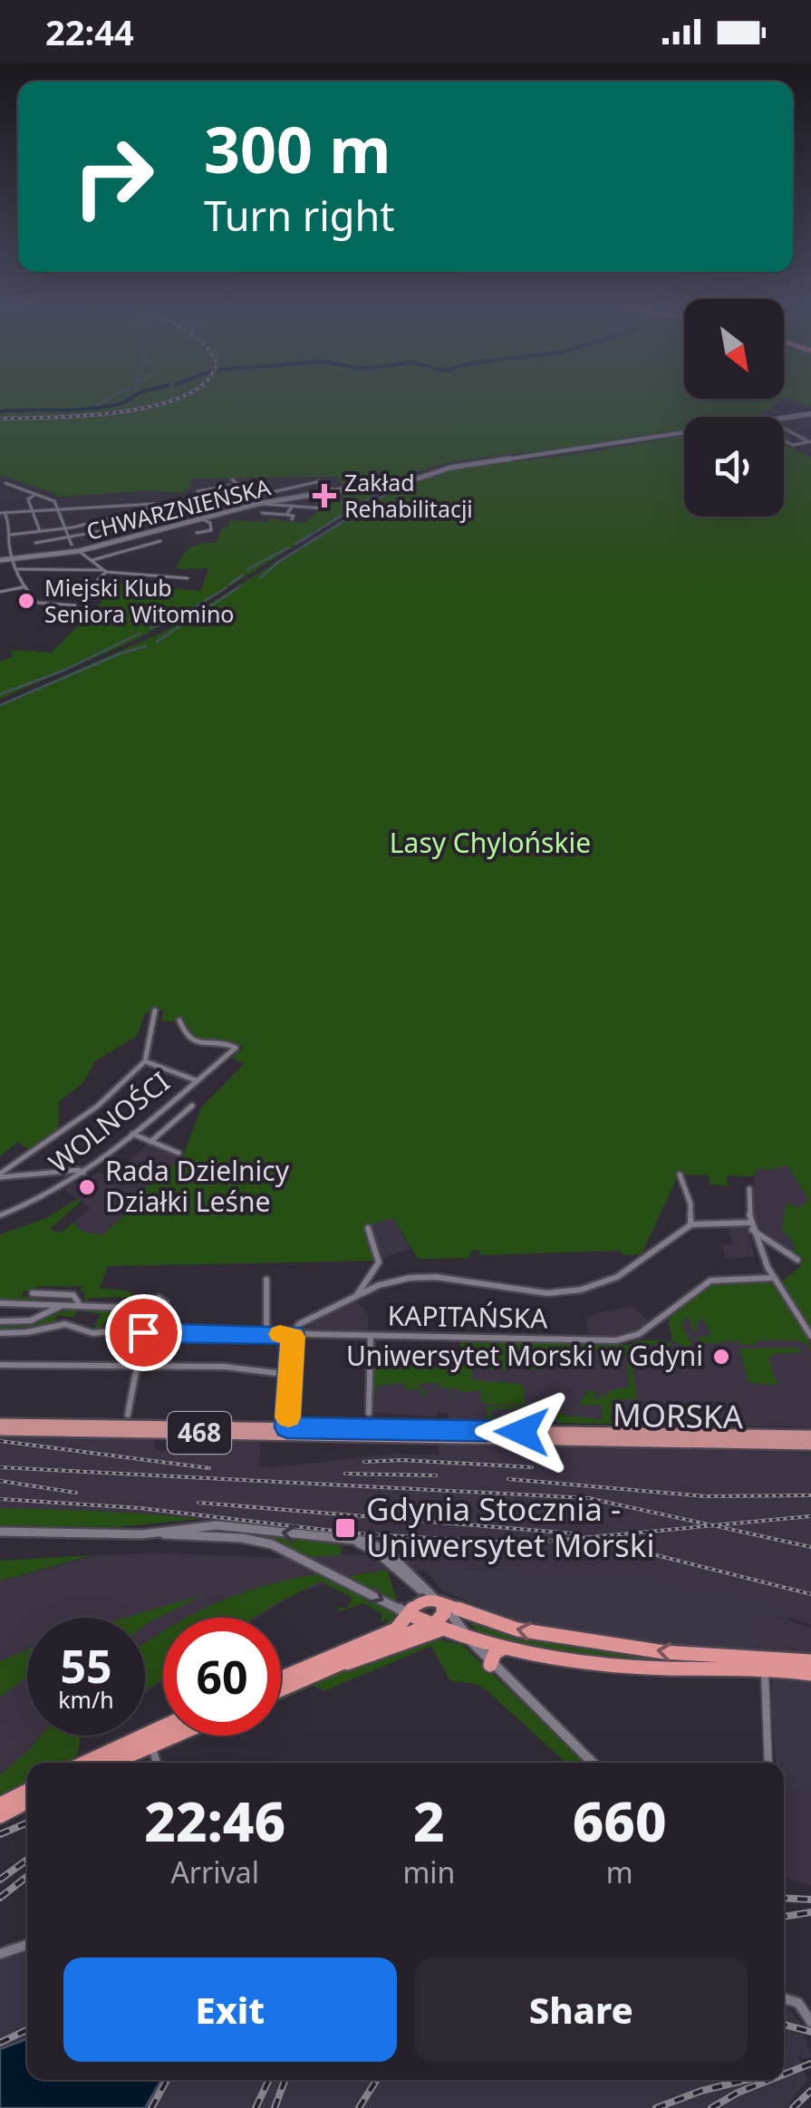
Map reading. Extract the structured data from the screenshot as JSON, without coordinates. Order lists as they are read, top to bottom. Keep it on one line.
{"streets":{"main road":["CHWARZNIEŃSKA","MORSKA","468"],"street":["WOLNOŚCI","KAPITAŃSKA"]},"parks":["Lasy Chylońskie"],"places":{"health":["Zakład Rehabilitacji"],"other":["Miejski Klub Seniora Witomino","Rada Dzielnicy Działki Leśne","Uniwersytet Morski w Gdyni"],"transit":["Gdynia Stocznia - Uniwersytet Morski"]},"north":"bottom right","page":{"status":"22:44","turn":["300 m","Turn right"],"speed":"55 km/h","limit":"60","eta":["22:46","Arrival","2","min","660","m"],"buttons":["Exit","Share"]}}
